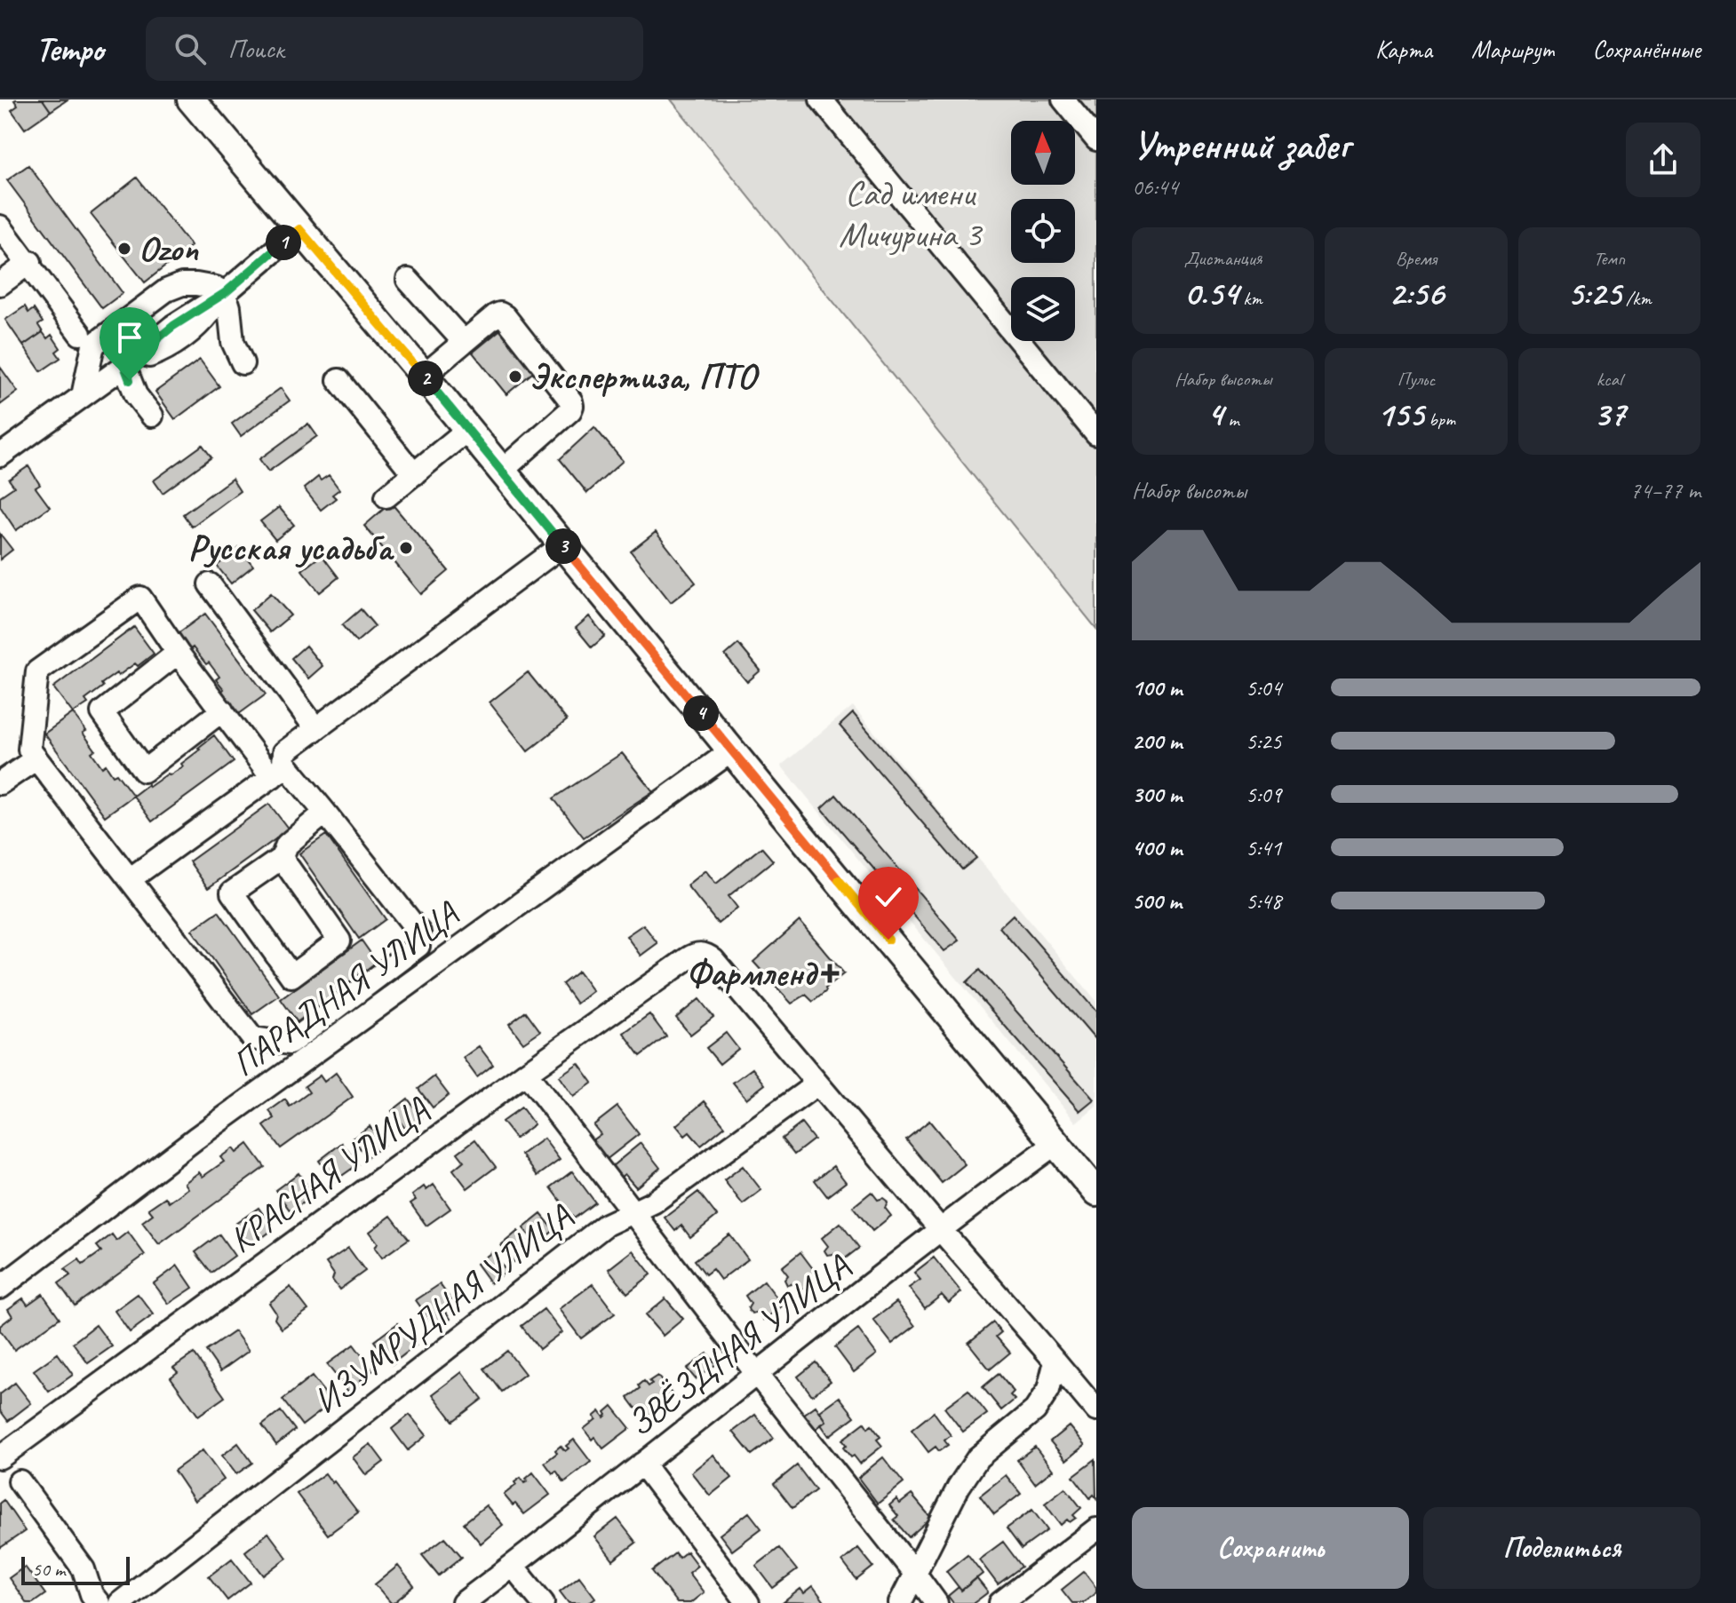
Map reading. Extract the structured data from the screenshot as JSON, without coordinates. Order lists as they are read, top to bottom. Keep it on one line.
{"streets":{"street":["ПАРАДНАЯ УЛИЦА","КРАСНАЯ УЛИЦА","ИЗУМРУДНАЯ УЛИЦА","ЗВЁЗДНАЯ УЛИЦА"]},"crossings":[["КРАСНАЯ УЛИЦА","ИЗУМРУДНАЯ УЛИЦА"]],"parks":["Сад имени Мичурина 3"],"places":{"other":["Ozon","Экспертиза, ПТО","Русская усадьба"],"health":["Фармленд"]},"scale_bar":"50 m","north":"top","page":{"header":"Tempo","search":"Поиск","nav":["Карта","Маршрут","Сохранённые"],"heading":["Утренний забег","06:44"],"stats":[["Дистанция","0.54 km"],["Время","2:56"],["Темп","5:25 /km"],["Набор высоты","4 m"],["Пульс","155 bpm"],["kcal","37"]],"pins":["1","2","3","4"],"chart":["Набор высоты","74–77 m"],"list":[{"name":"100 m","note":"5:04"},{"name":"200 m","note":"5:25"},{"name":"300 m","note":"5:09"},{"name":"400 m","note":"5:41"},{"name":"500 m","note":"5:48"}],"buttons":["Сохранить","Поделиться"],"scale":"50 m"}}
